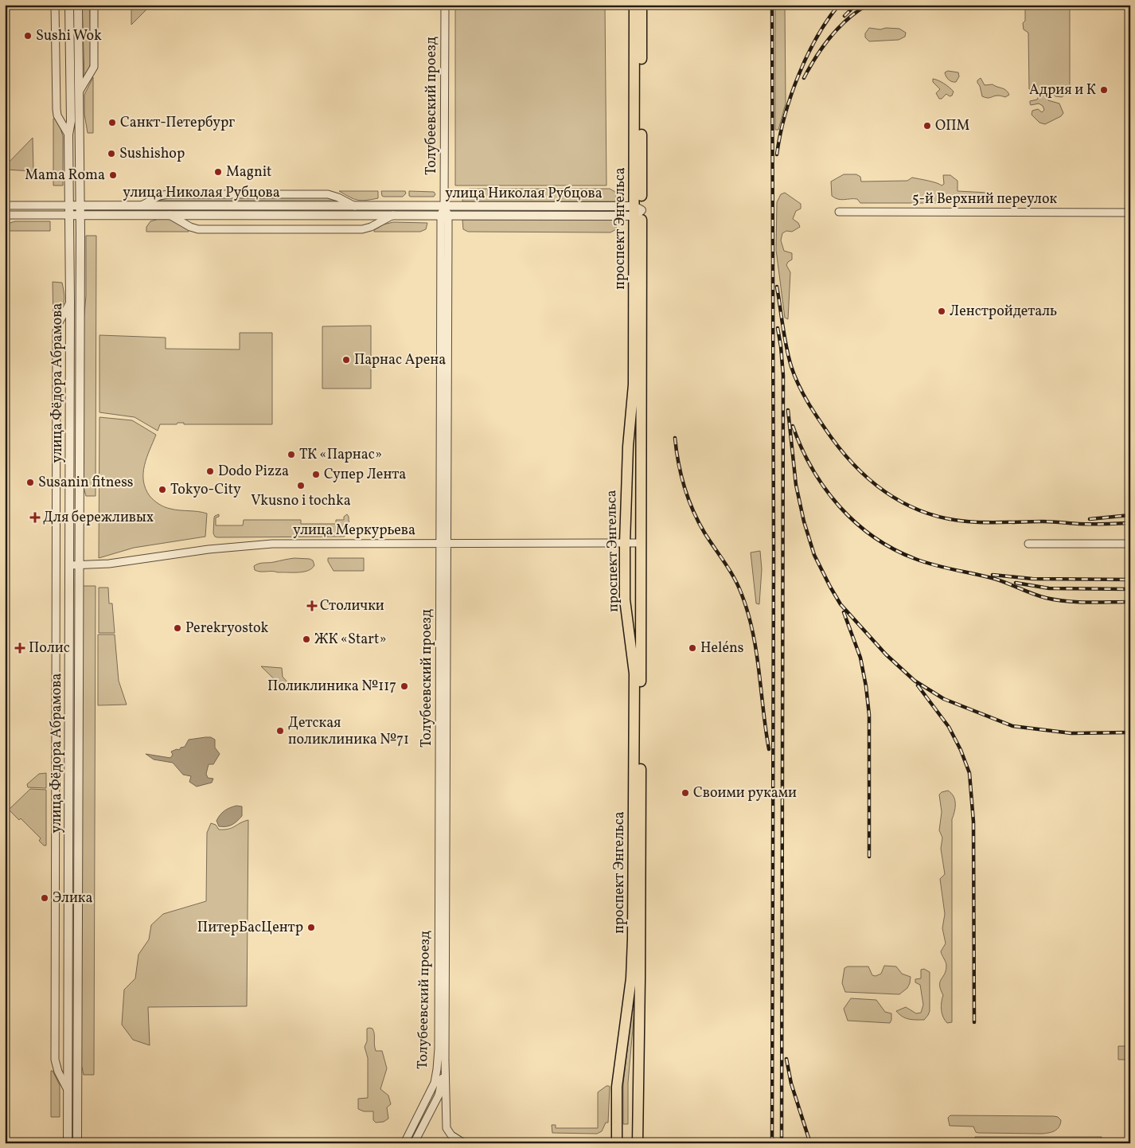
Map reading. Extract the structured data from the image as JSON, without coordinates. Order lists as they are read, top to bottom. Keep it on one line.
{"streets":{"main road":["проспект Энгельса"],"street":["Толубеевский проезд","улица Николая Рубцова","5-й Верхний переулок","улица Фёдора Абрамова","улица Меркурьева"]},"crossings":[["Толубеевский проезд","улица Николая Рубцова"],["Толубеевский проезд","улица Меркурьева"],["улица Николая Рубцова","проспект Энгельса"],["улица Николая Рубцова","улица Фёдора Абрамова"],["проспект Энгельса","улица Меркурьева"],["улица Фёдора Абрамова","улица Меркурьева"]],"places":{"other":["Sushi Wok","Адрия и К","Санкт-Петербург","ОПМ","Sushishop","Magnit","Mama Roma","Ленстройдеталь","Парнас Арена","ТК «Парнас»","Dodo Pizza","Супер Лента","Susanin fitness","Vkusno i tochka","Tokyo-City","Perekryostok","ЖК «Start»","Heléns","Поликлиника №117","Детская поликлиника №71","Своими руками","Элика","ПитерБасЦентр"],"health":["Для бережливых","Столички","Полис"]}}
